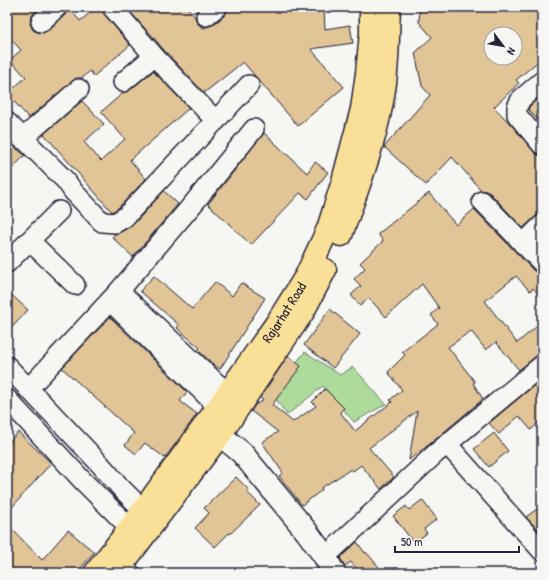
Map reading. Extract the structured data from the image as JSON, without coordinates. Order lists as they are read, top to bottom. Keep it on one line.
{"streets":{"main road":["Rajarhat Road"]},"scale_bar":"50 m","north":"bottom right"}
